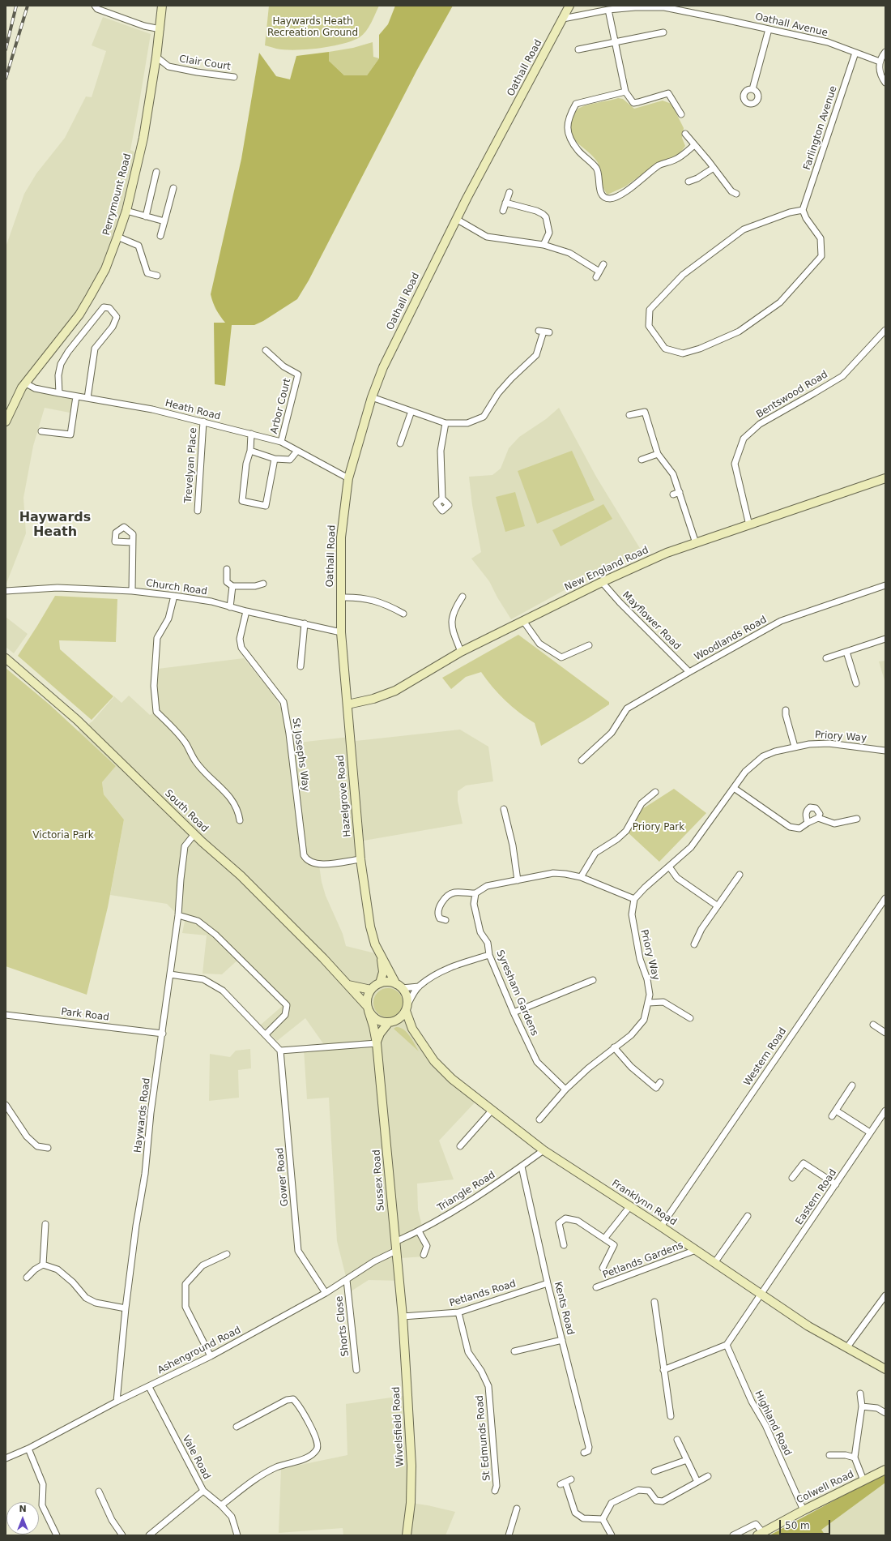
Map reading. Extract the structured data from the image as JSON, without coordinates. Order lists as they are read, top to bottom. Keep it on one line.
{"streets":{"main road":["Oathall Road","Perrymount Road","New England Road","Hazelgrove Road","South Road","Sussex Road","Franklynn Road","Wivelsfield Road","Colwell Road"],"street":["Oathall Avenue","Clair Court","Farlington Avenue","Bentswood Road","Arbor Court","Heath Road","Trevelyan Place","Church Road","Mayflower Road","Woodlands Road","Priory Way","St Josephs Way","Syresham Gardens","Park Road","Western Road","Haywards Road","Gower Road","Triangle Road","Eastern Road","Petlands Gardens","Petlands Road","Kents Road","Shorts Close","Ashenground Road","Highland Road","St Edmunds Road","Vale Road"]},"crossings":[["Oathall Avenue","Oathall Road"],["Oathall Avenue","Farlington Avenue"],["Clair Court","Perrymount Road"],["Oathall Road","Heath Road"],["Oathall Road","Church Road"],["Oathall Road","Hazelgrove Road"],["Perrymount Road","Heath Road"],["Bentswood Road","New England Road"],["Arbor Court","Heath Road"],["Heath Road","Trevelyan Place"],["New England Road","Mayflower Road"],["New England Road","Hazelgrove Road"],["Church Road","St Josephs Way"],["Church Road","Hazelgrove Road"],["Mayflower Road","Woodlands Road"],["Priory Way","Syresham Gardens"],["St Josephs Way","Hazelgrove Road"],["Hazelgrove Road","South Road"],["Hazelgrove Road","Sussex Road"],["Hazelgrove Road","Franklynn Road"],["South Road","Haywards Road"],["South Road","Sussex Road"],["South Road","Franklynn Road"],["Park Road","Haywards Road"],["Western Road","Franklynn Road"],["Haywards Road","Ashenground Road"],["Gower Road","Ashenground Road"],["Sussex Road","Triangle Road"],["Sussex Road","Franklynn Road"],["Sussex Road","Petlands Road"],["Sussex Road","Ashenground Road"],["Sussex Road","Wivelsfield Road"],["Triangle Road","Franklynn Road"],["Triangle Road","Kents Road"],["Eastern Road","Franklynn Road"],["Eastern Road","Highland Road"],["Franklynn Road","Petlands Gardens"],["Petlands Road","Kents Road"],["Petlands Road","Wivelsfield Road"],["Petlands Road","St Edmunds Road"],["Shorts Close","Ashenground Road"],["Ashenground Road","Vale Road"],["Highland Road","Colwell Road"]],"districts":["Haywards Heath"],"parks":["Haywards Heath Recreation Ground","Priory Park","Victoria Park"],"scale_bar":"50 m","north":"top"}
